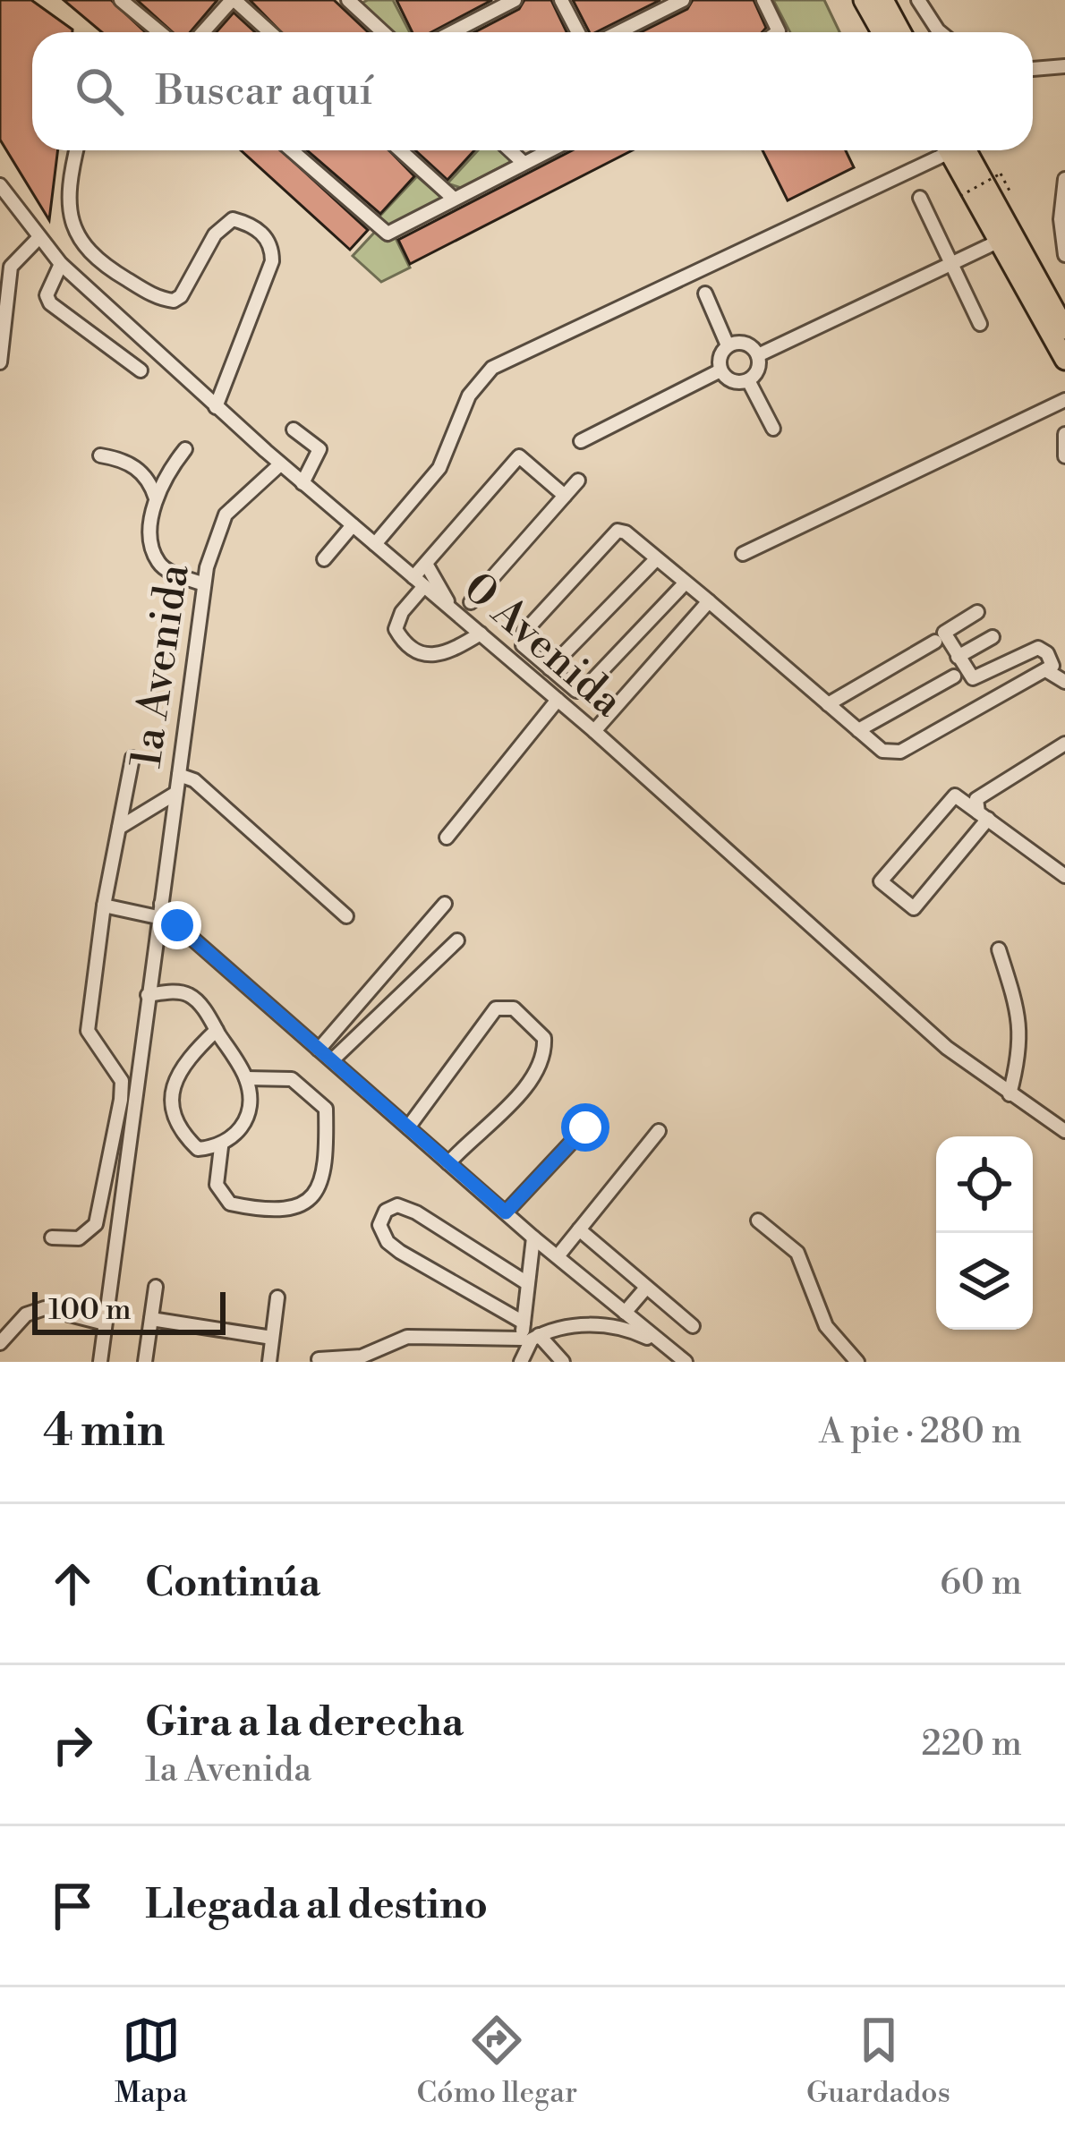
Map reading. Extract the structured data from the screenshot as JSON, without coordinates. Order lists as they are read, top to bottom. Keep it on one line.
{"streets":{"street":["0 Avenida","1a Avenida"]},"crossings":[["0 Avenida","1a Avenida"]],"scale_bar":"100 m","page":{"search":"Buscar aquí","scale":"100 m","heading":["4 min","A pie · 280 m"],"list":[["Continúa","60 m"],["Gira a la derecha","1a Avenida","220 m"],"Llegada al destino"],"nav":["Mapa","Cómo llegar","Guardados"]}}
